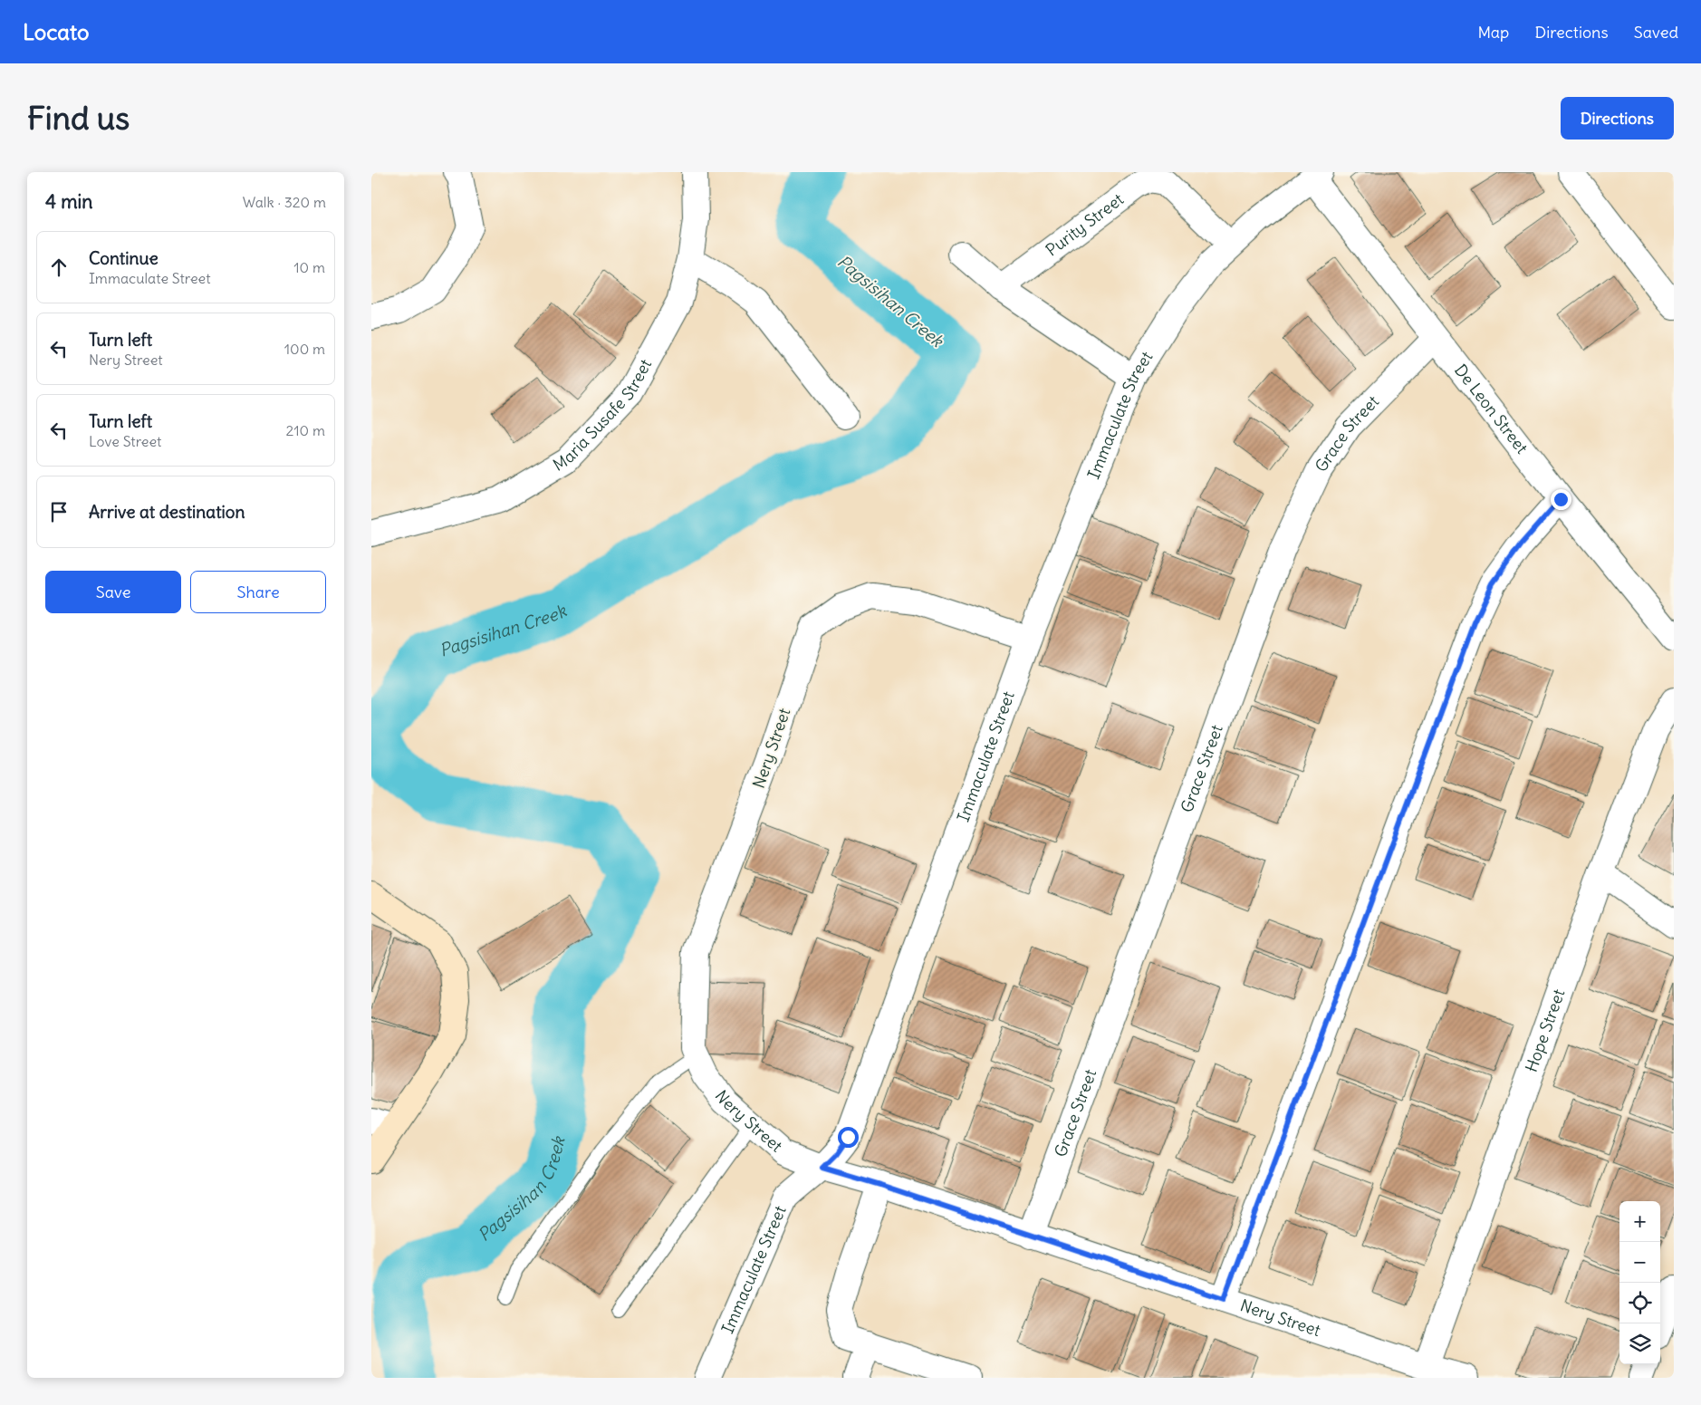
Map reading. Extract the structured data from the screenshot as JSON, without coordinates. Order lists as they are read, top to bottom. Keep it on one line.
{"streets":{"street":["Purity Street","De Leon Street","Maria Susafe Street","Immaculate Street","Grace Street","Nery Street","Hope Street"]},"crossings":[["Purity Street","Immaculate Street"],["De Leon Street","Immaculate Street"],["De Leon Street","Grace Street"],["Immaculate Street","Nery Street"],["Grace Street","Nery Street"],["Nery Street","Hope Street"]],"water":["Pagsisihan Creek"],"page":{"header":"Locato","nav":["Map","Directions","Saved"],"buttons":["Directions",["Save","Share"]],"title":"Find us","heading":["4 min","Walk · 320 m"],"list":[["Continue","Immaculate Street","10 m"],["Turn left","Nery Street","100 m"],["Turn left","Love Street","210 m"],"Arrive at destination"],"map_buttons":["+","−"]}}
